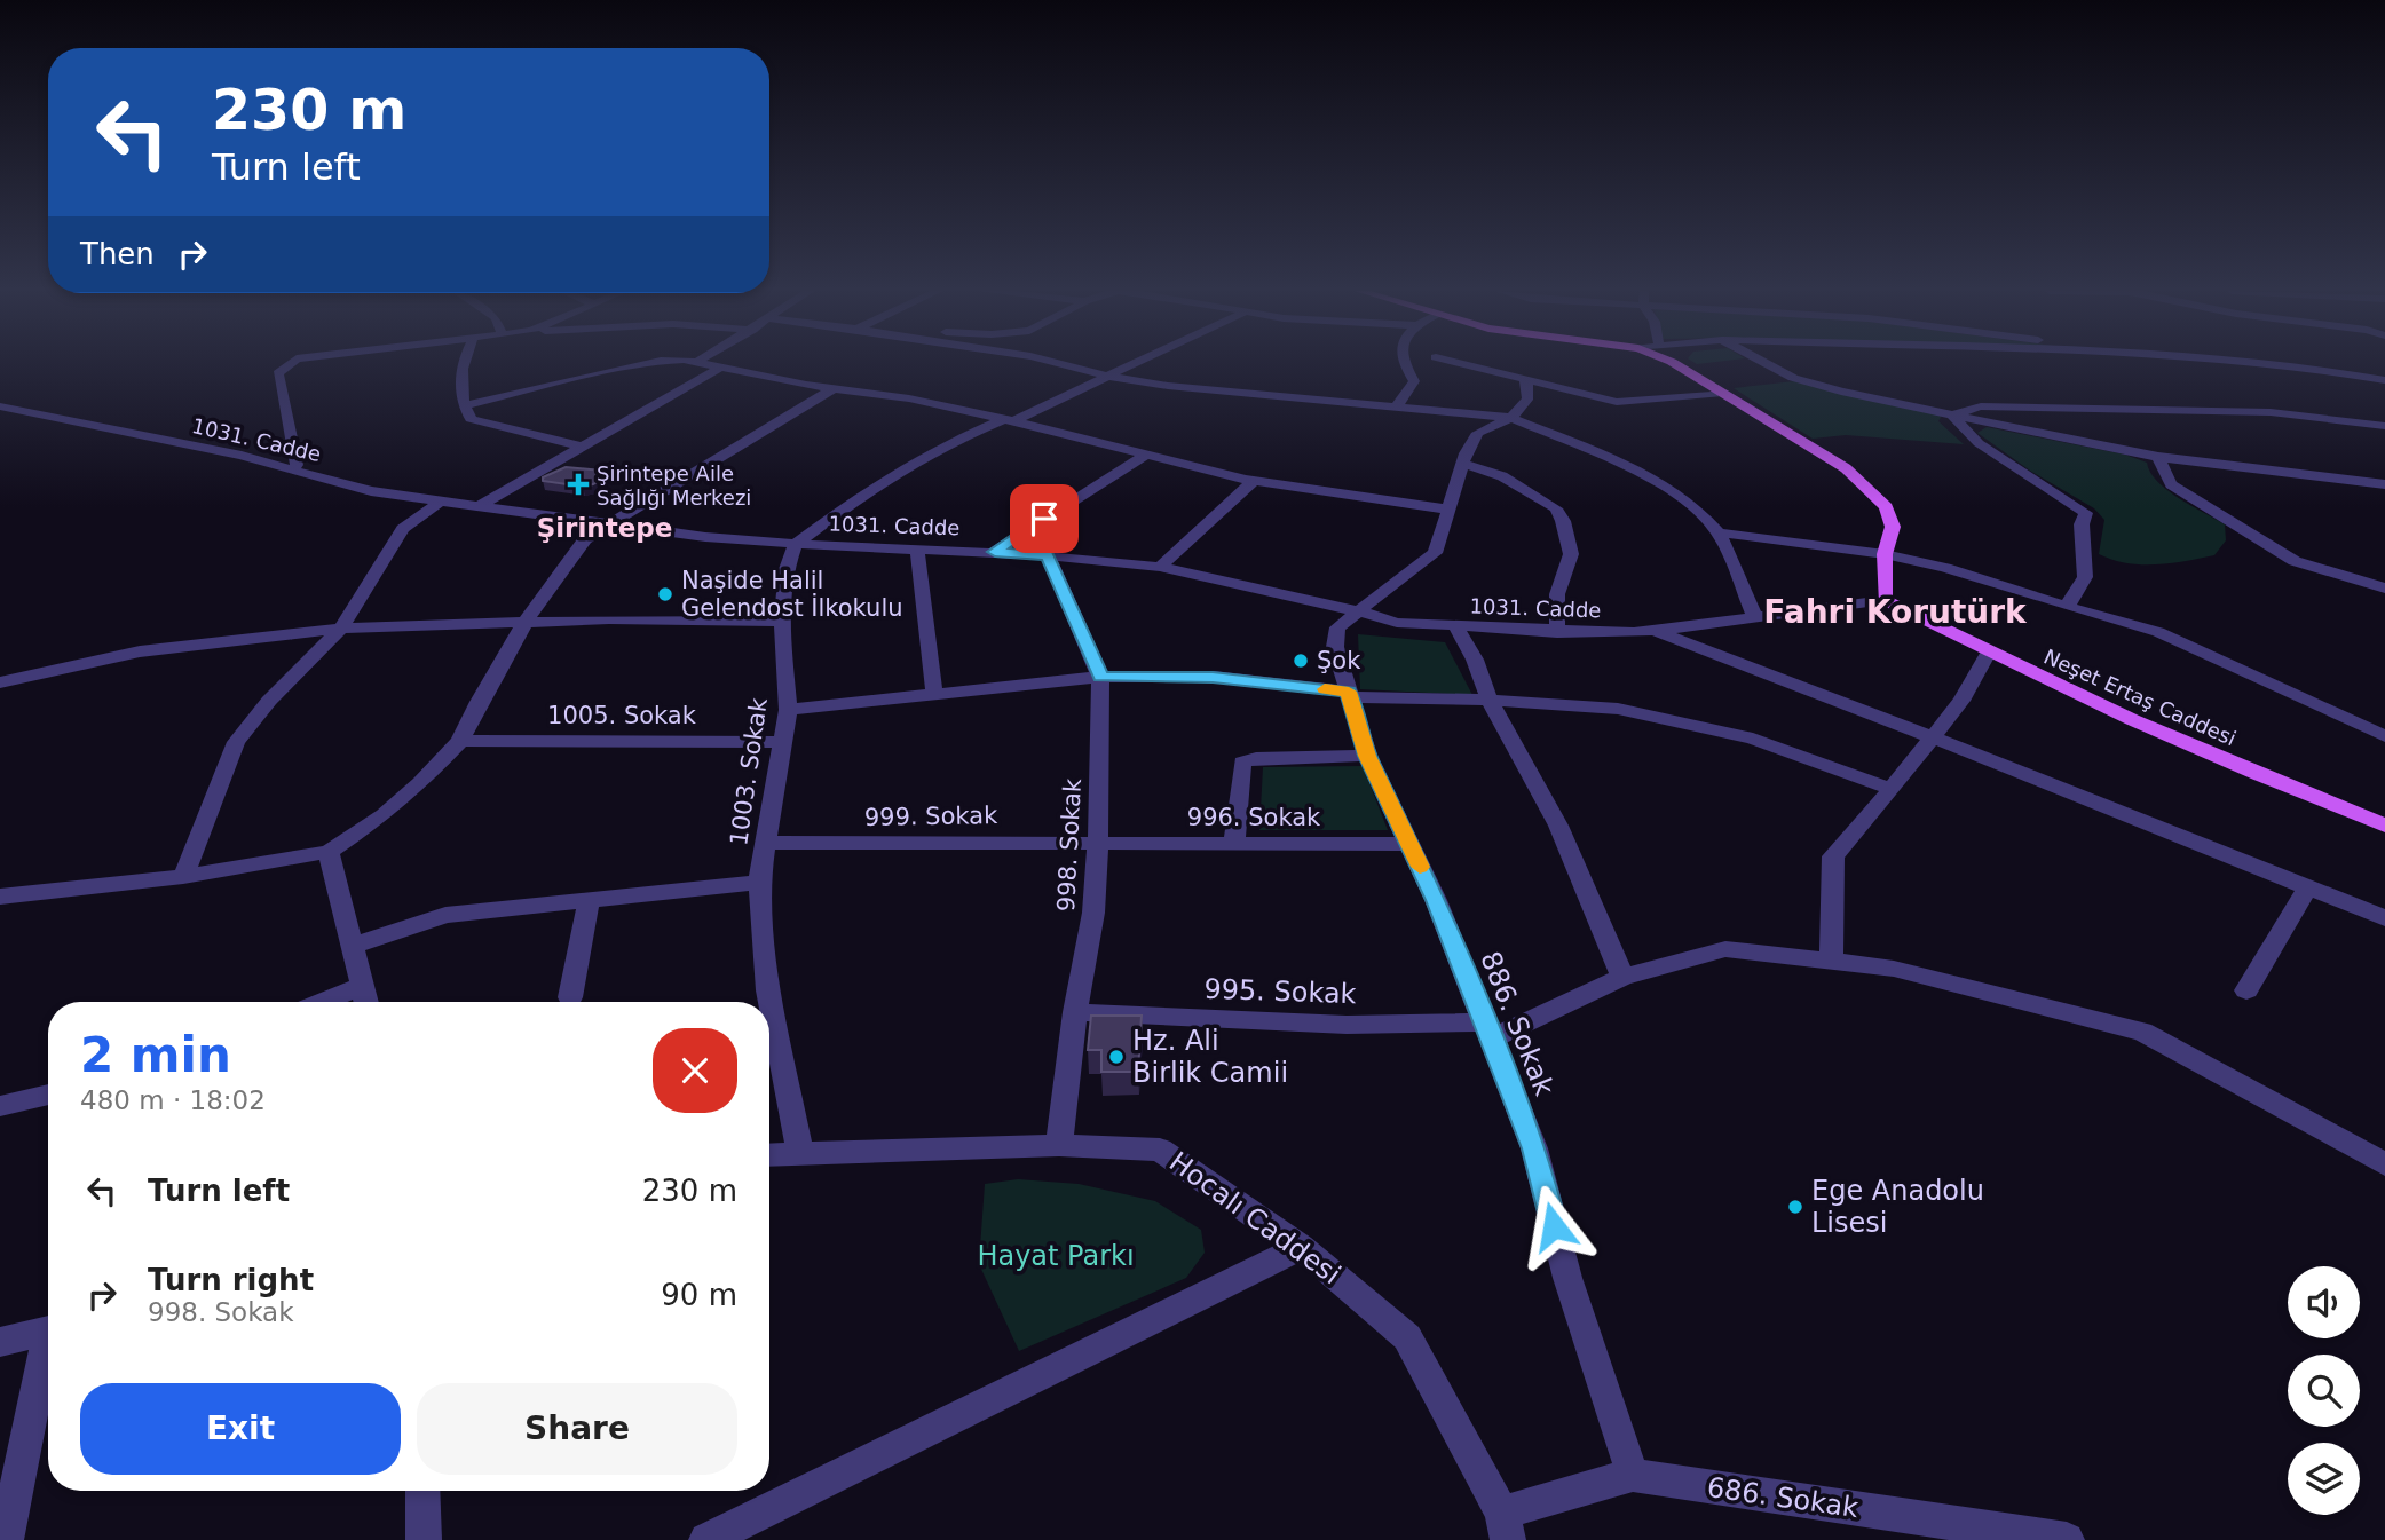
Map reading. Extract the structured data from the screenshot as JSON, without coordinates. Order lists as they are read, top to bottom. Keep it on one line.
{"streets":{"main road":["Neşet Ertaş Caddesi"],"street":["1031. Cadde","1005. Sokak","1003. Sokak","999. Sokak","996. Sokak","998. Sokak","995. Sokak","886. Sokak","Hocalı Caddesi","686. Sokak"]},"crossings":[["1031. Cadde","Neşet Ertaş Caddesi"],["1031. Cadde","1003. Sokak"],["1031. Cadde","998. Sokak"],["1031. Cadde","886. Sokak"],["1005. Sokak","1003. Sokak"],["1003. Sokak","999. Sokak"],["1003. Sokak","Hocalı Caddesi"],["999. Sokak","996. Sokak"],["999. Sokak","998. Sokak"],["996. Sokak","998. Sokak"],["996. Sokak","886. Sokak"],["998. Sokak","995. Sokak"],["998. Sokak","Hocalı Caddesi"],["995. Sokak","886. Sokak"],["886. Sokak","686. Sokak"],["Hocalı Caddesi","686. Sokak"]],"districts":["Şirintepe","Fahri Korutürk"],"parks":["Hayat Parkı"],"places":{"health":["Şirintepe Aile Sağlığı Merkezi"],"other":["Naşide Halil Gelendost İlkokulu","Şok","Hz. Ali Birlik Camii","Ege Anadolu Lisesi"]},"page":{"turn":["230 m","Turn left"],"then":"Then","heading":["2 min","480 m · 18:02"],"list":[{"name":"Turn left","value":"230 m"},{"name":"Turn right","note":"998. Sokak","value":"90 m"}],"buttons":["Exit","Share"]}}
